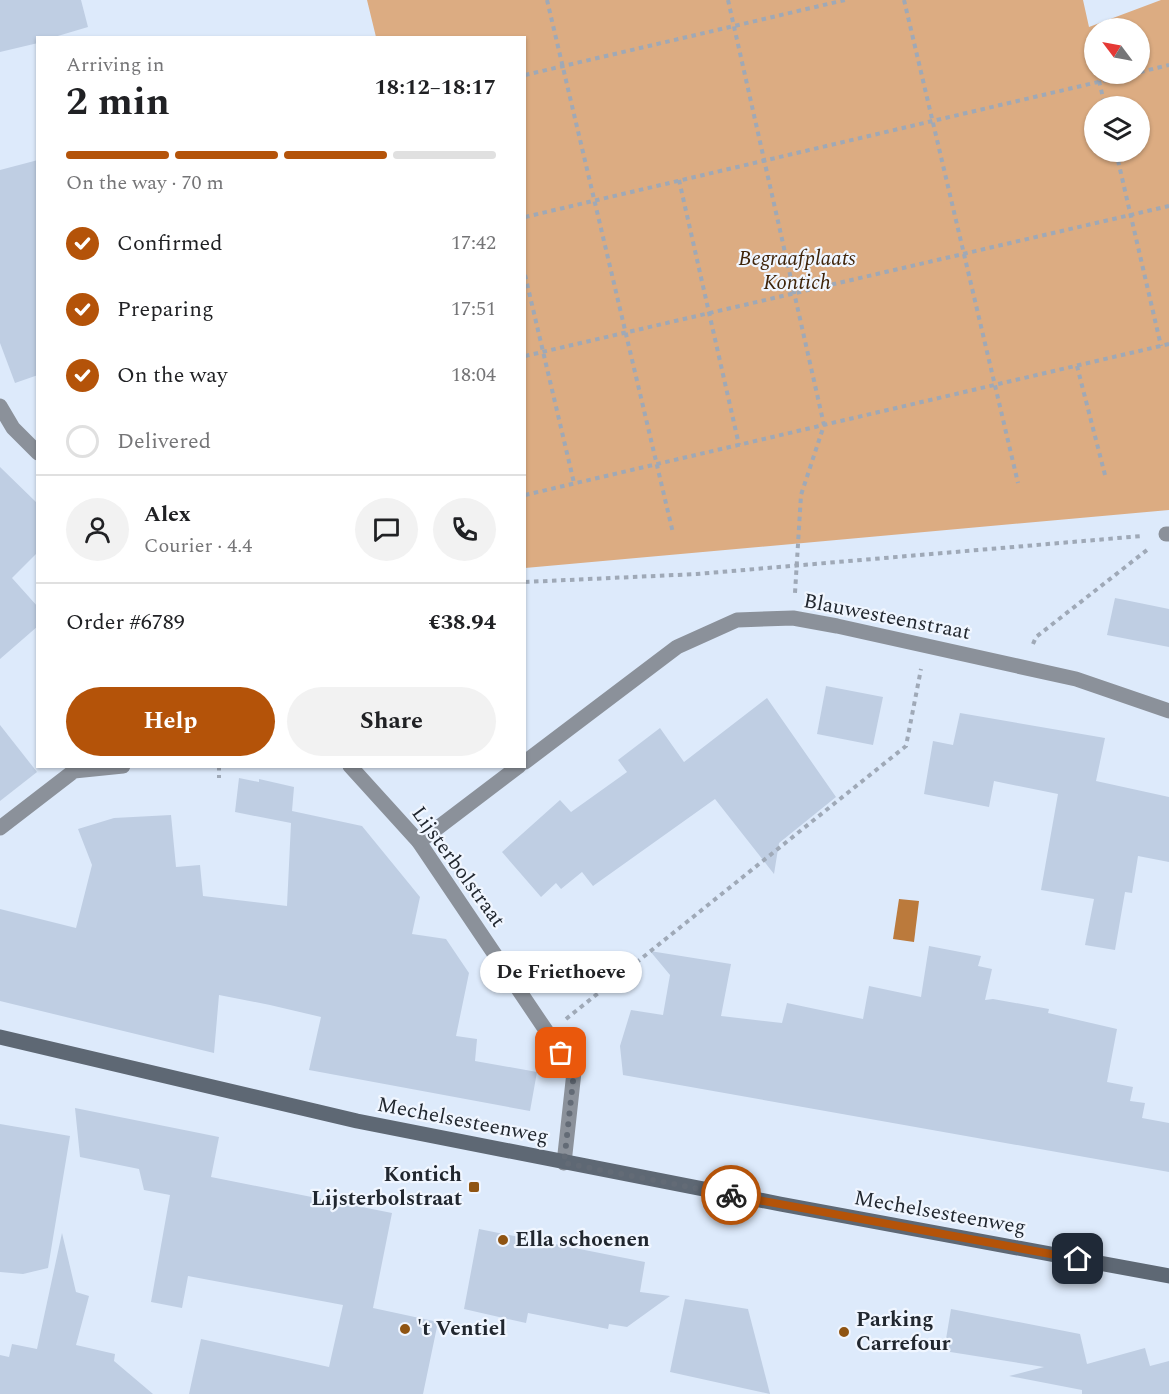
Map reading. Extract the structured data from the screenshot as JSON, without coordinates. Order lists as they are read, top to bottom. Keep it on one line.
{"streets":{"street":["Blauwesteenstraat","Lijsterbolstraat","Mechelsesteenweg"]},"crossings":[["Lijsterbolstraat","Mechelsesteenweg"]],"parks":["Begraafplaats Kontich"],"places":{"other":["De Friethoeve","Ella schoenen","'t Ventiel","Parking Carrefour"],"transit":["Kontich Lijsterbolstraat"]},"north":"top left","page":{"heading":["2 min","Arriving in","18:12–18:17"],"panel":["Alex","Courier · 4.4","Order #6789","€38.94"],"bar":"On the way · 70 m","list":[["Confirmed","17:42"],["Preparing","17:51"],["On the way","18:04"],"Delivered"],"buttons":["Help","Share"],"bubble":"De Friethoeve"}}
